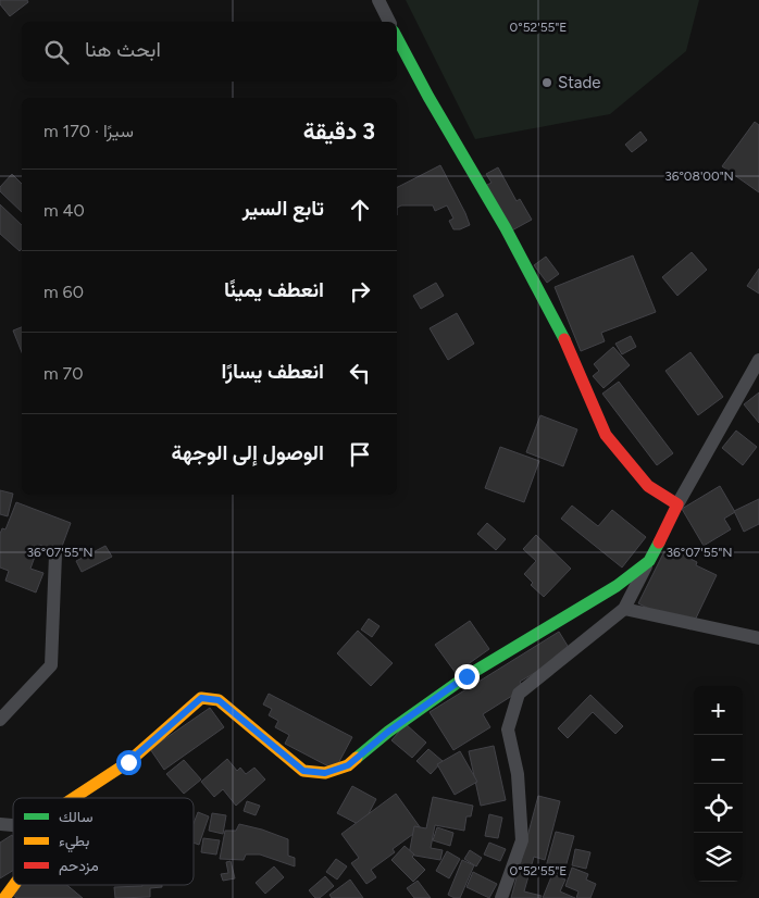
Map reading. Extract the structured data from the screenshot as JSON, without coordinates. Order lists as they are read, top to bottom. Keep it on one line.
{"places":["Stade"],"legend":["سالك","بطيء","مزدحم"],"page":{"search":"ابحث هنا","heading":["3 دقيقة","سيرًا · 170 m"],"list":[["تابع السير","40 m"],["انعطف يمينًا","60 m"],["انعطف يسارًا","70 m"],"الوصول إلى الوجهة"],"map_buttons":["+","−"]},"coordinates":["0°52'55\"E","36°08'00\"N","36°07'55\"N"]}
